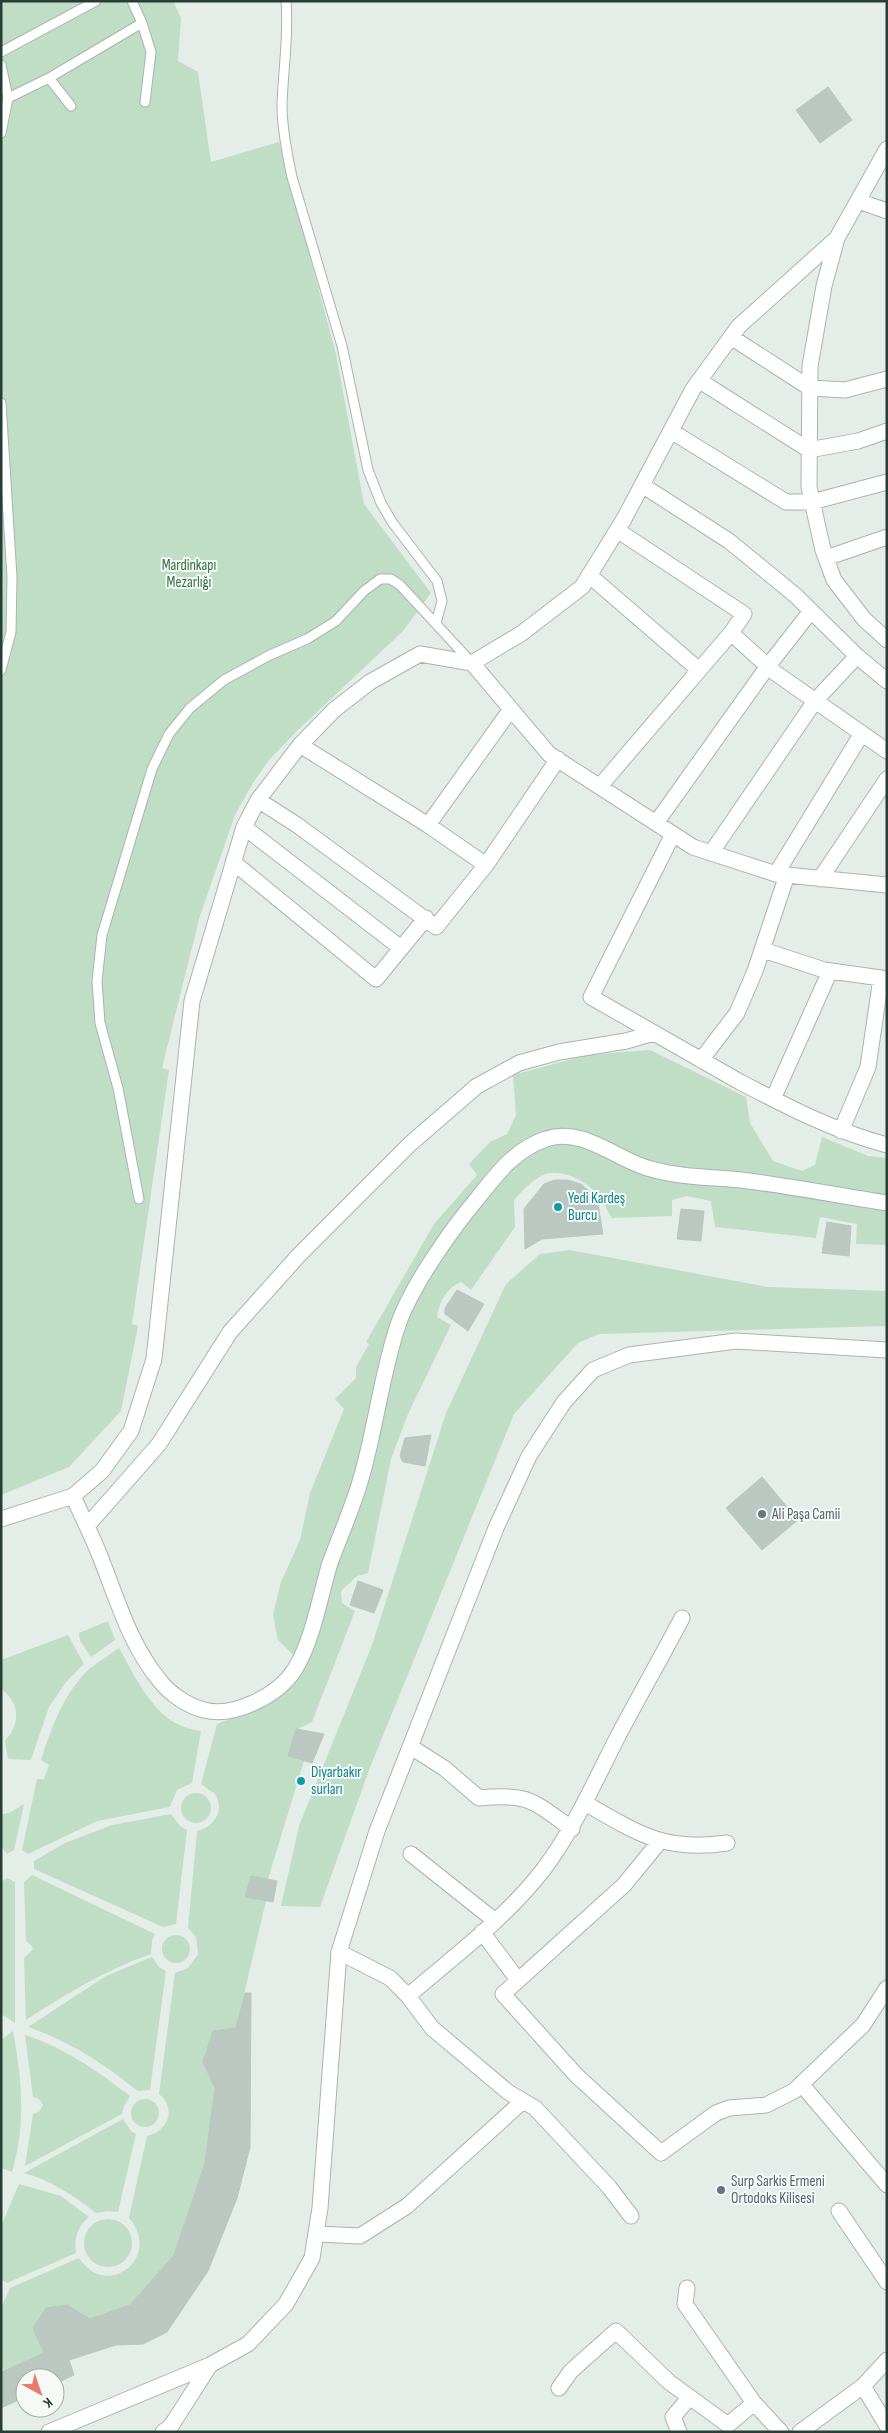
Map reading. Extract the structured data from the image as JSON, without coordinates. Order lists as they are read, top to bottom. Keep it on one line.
{"parks":["Mardinkapı Mezarlığı"],"places":["Yedi Kardeş Burcu","Ali Paşa Camii","Diyarbakır surları","Surp Sarkis Ermeni Ortodoks Kilisesi"],"north":"bottom right"}
